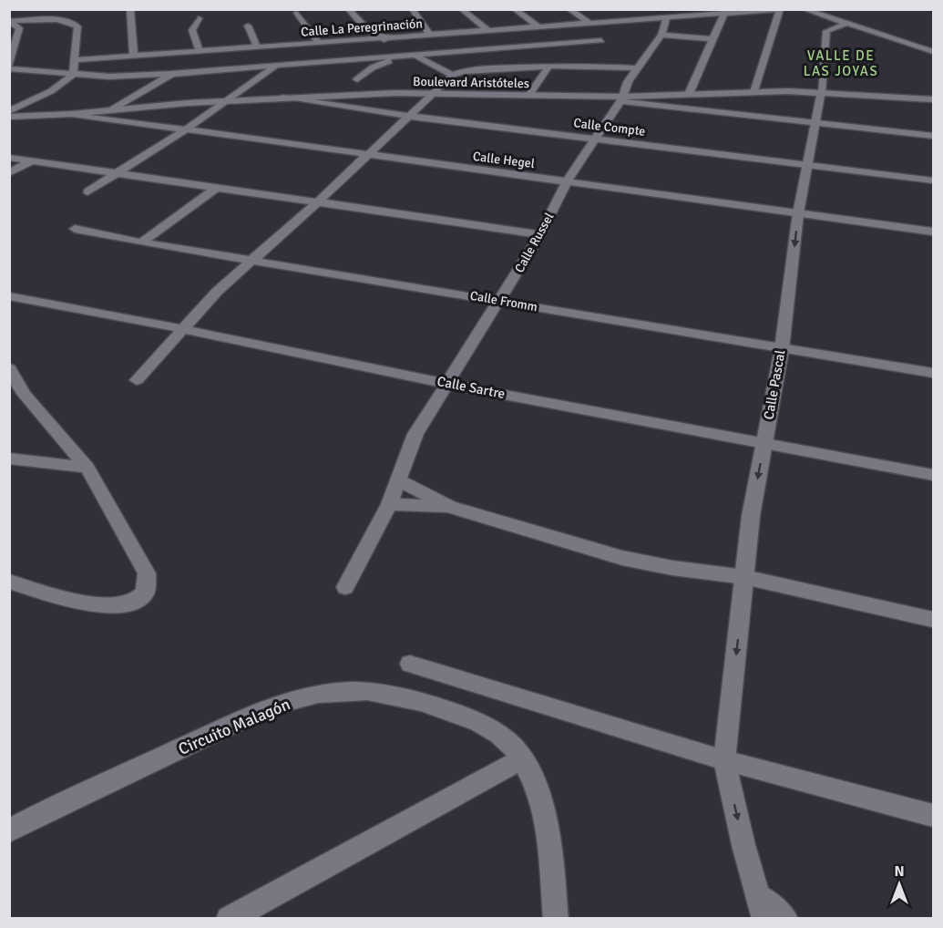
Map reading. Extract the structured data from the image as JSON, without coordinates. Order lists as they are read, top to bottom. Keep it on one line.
{"streets":{"street":["Calle La Peregrinación","Boulevard Aristóteles","Calle Compte","Calle Hegel","Calle Russel","Calle Fromm","Calle Pascal","Calle Sartre","Circuito Malagón"]},"crossings":[["Calle La Peregrinación","Calle Russel"],["Boulevard Aristóteles","Calle Compte"],["Boulevard Aristóteles","Calle Hegel"],["Boulevard Aristóteles","Calle Russel"],["Boulevard Aristóteles","Calle Pascal"],["Calle Compte","Calle Russel"],["Calle Compte","Calle Pascal"],["Calle Hegel","Calle Russel"],["Calle Hegel","Calle Pascal"],["Calle Russel","Calle Fromm"],["Calle Russel","Calle Sartre"],["Calle Fromm","Calle Pascal"],["Calle Pascal","Calle Sartre"]],"one_way":["Calle Pascal"],"districts":["VALLE DE LAS JOYAS"],"north":"top"}
